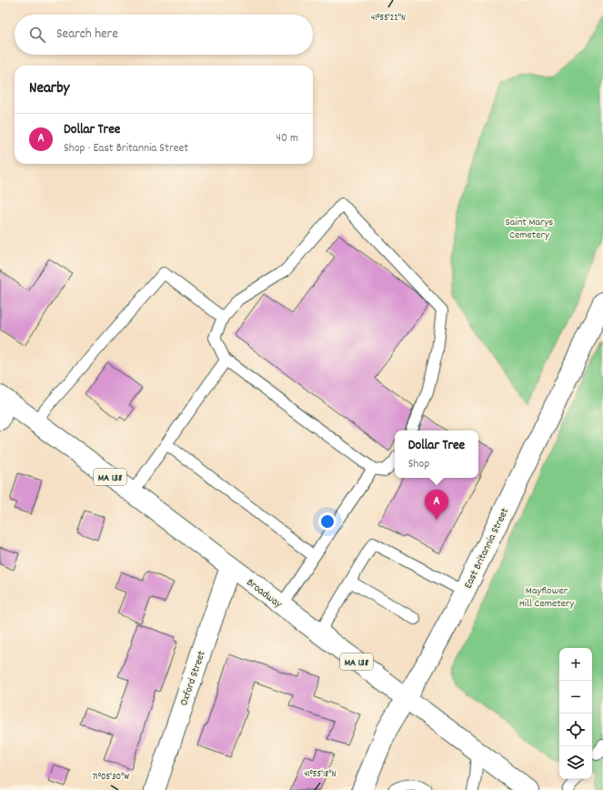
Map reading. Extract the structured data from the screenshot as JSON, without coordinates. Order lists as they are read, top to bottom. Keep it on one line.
{"streets":{"street":["MA 138","East Britannia Street","Broadway","Oxford Street"]},"crossings":[["East Britannia Street","Broadway"],["Broadway","Oxford Street"]],"parks":["Saint Marys Cemetery","Mayflower Hill Cemetery"],"page":{"search":"Search here","heading":"Nearby","list":[{"mark":"A","name":"Dollar Tree","note":"Shop · East Britannia Street","value":"40 m"}],"popup":["Dollar Tree","Shop"],"pins":"A","map_buttons":["+","−"]},"coordinates":["41°55'22\"N","41°55'18\"N","71°05'30\"W"]}
